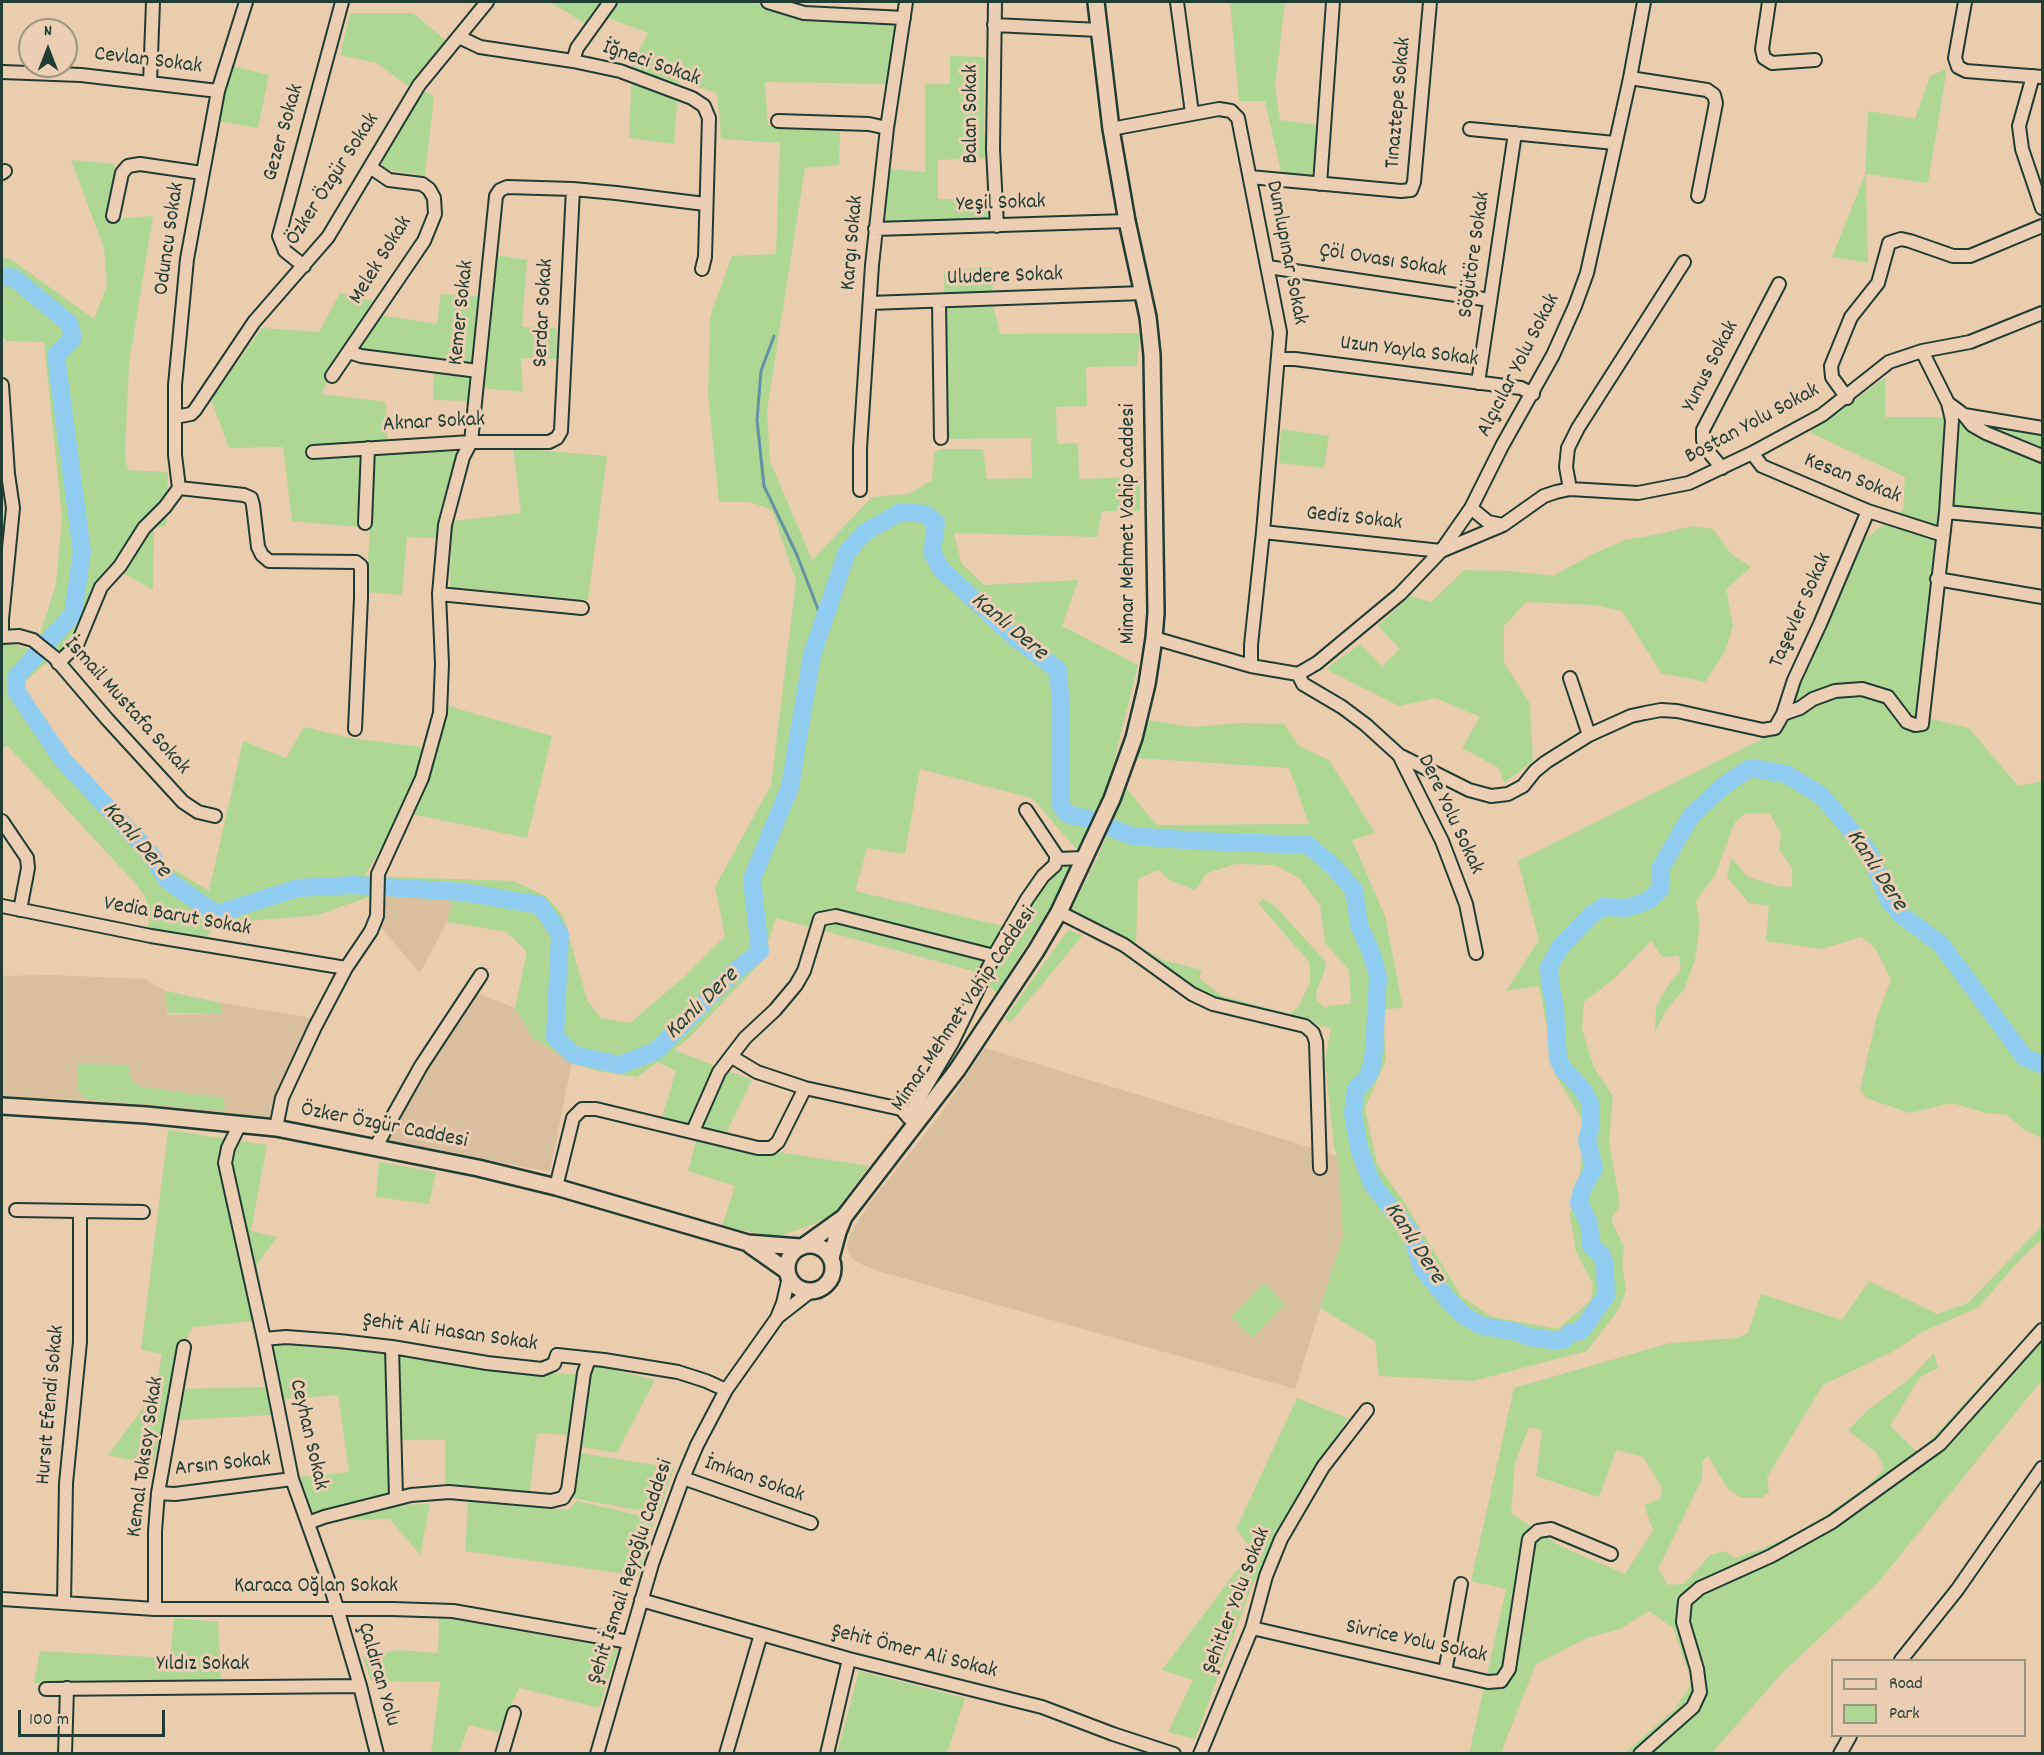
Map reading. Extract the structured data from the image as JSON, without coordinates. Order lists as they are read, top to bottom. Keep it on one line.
{"streets":{"main road":["Mimar Mehmet Vahip Caddesi","Özker Özgür Caddesi"],"street":["Cevlan Sokak","İğneci Sokak","Tınaztepe Sokak","Balan Sokak","Gezer Sokak","Özker Özgür Sokak","Yeşil Sokak","Oduncu Sokak","Kargı Sokak","Dumlupınar Sokak","Söğütöre Sokak","Melek Sokak","Çöl Ovası Sokak","Uludere Sokak","Kemer Sokak","Serdar Sokak","Uzun Yayla Sokak","Alçıcılar Yolu Sokak","Yunus Sokak","Aknar Sokak","Bostan Yolu Sokak","Kesan Sokak","Gediz Sokak","Taşevler Sokak","İsmail Mustafa Sokak","Dere Yolu Sokak","Vedia Barut Sokak","Şehit Ali Hasan Sokak","Hursıt Efendi Sokak","Ceyhan Sokak","Kemal Toksoy Sokak","Arsın Sokak","İmkan Sokak","Şehit İsmail Reyoğlu Caddesi","Karaca Oğlan Sokak","Şehitler Yolu Sokak","Sivrice Yolu Sokak","Şehit Ömer Ali Sokak","Yıldız Sokak","Çaldıran Yolu"]},"crossings":[["Cevlan Sokak","Oduncu Sokak"],["İğneci Sokak","Özker Özgür Sokak"],["Tınaztepe Sokak","Dumlupınar Sokak"],["Balan Sokak","Yeşil Sokak"],["Gezer Sokak","Özker Özgür Sokak"],["Özker Özgür Sokak","Oduncu Sokak"],["Özker Özgür Sokak","Melek Sokak"],["Yeşil Sokak","Kargı Sokak"],["Yeşil Sokak","Mimar Mehmet Vahip Caddesi"],["Kargı Sokak","Uludere Sokak"],["Dumlupınar Sokak","Çöl Ovası Sokak"],["Dumlupınar Sokak","Uzun Yayla Sokak"],["Dumlupınar Sokak","Gediz Sokak"],["Söğütöre Sokak","Çöl Ovası Sokak"],["Söğütöre Sokak","Uzun Yayla Sokak"],["Uludere Sokak","Mimar Mehmet Vahip Caddesi"],["Kemer Sokak","Serdar Sokak"],["Kemer Sokak","Aknar Sokak"],["Kemer Sokak","Vedia Barut Sokak"],["Serdar Sokak","Aknar Sokak"],["Uzun Yayla Sokak","Alçıcılar Yolu Sokak"],["Alçıcılar Yolu Sokak","Bostan Yolu Sokak"],["Alçıcılar Yolu Sokak","Gediz Sokak"],["Alçıcılar Yolu Sokak","Dere Yolu Sokak"],["Yunus Sokak","Bostan Yolu Sokak"],["Bostan Yolu Sokak","Kesan Sokak"],["Bostan Yolu Sokak","Gediz Sokak"],["Kesan Sokak","Taşevler Sokak"],["Mimar Mehmet Vahip Caddesi","Özker Özgür Caddesi"],["Mimar Mehmet Vahip Caddesi","Şehit İsmail Reyoğlu Caddesi"],["Özker Özgür Caddesi","Ceyhan Sokak"],["Özker Özgür Caddesi","Şehit İsmail Reyoğlu Caddesi"],["Şehit Ali Hasan Sokak","Ceyhan Sokak"],["Şehit Ali Hasan Sokak","Şehit İsmail Reyoğlu Caddesi"],["Hursıt Efendi Sokak","Karaca Oğlan Sokak"],["Ceyhan Sokak","Arsın Sokak"],["Ceyhan Sokak","Karaca Oğlan Sokak"],["Ceyhan Sokak","Çaldıran Yolu"],["Kemal Toksoy Sokak","Arsın Sokak"],["Kemal Toksoy Sokak","Karaca Oğlan Sokak"],["İmkan Sokak","Şehit İsmail Reyoğlu Caddesi"],["Şehit İsmail Reyoğlu Caddesi","Karaca Oğlan Sokak"],["Şehit İsmail Reyoğlu Caddesi","Şehit Ömer Ali Sokak"],["Karaca Oğlan Sokak","Çaldıran Yolu"],["Şehitler Yolu Sokak","Sivrice Yolu Sokak"],["Yıldız Sokak","Çaldıran Yolu"]],"water":["Kanlı Dere"],"legend":["Road","Park"],"scale_bar":"100 m","north":"top"}
